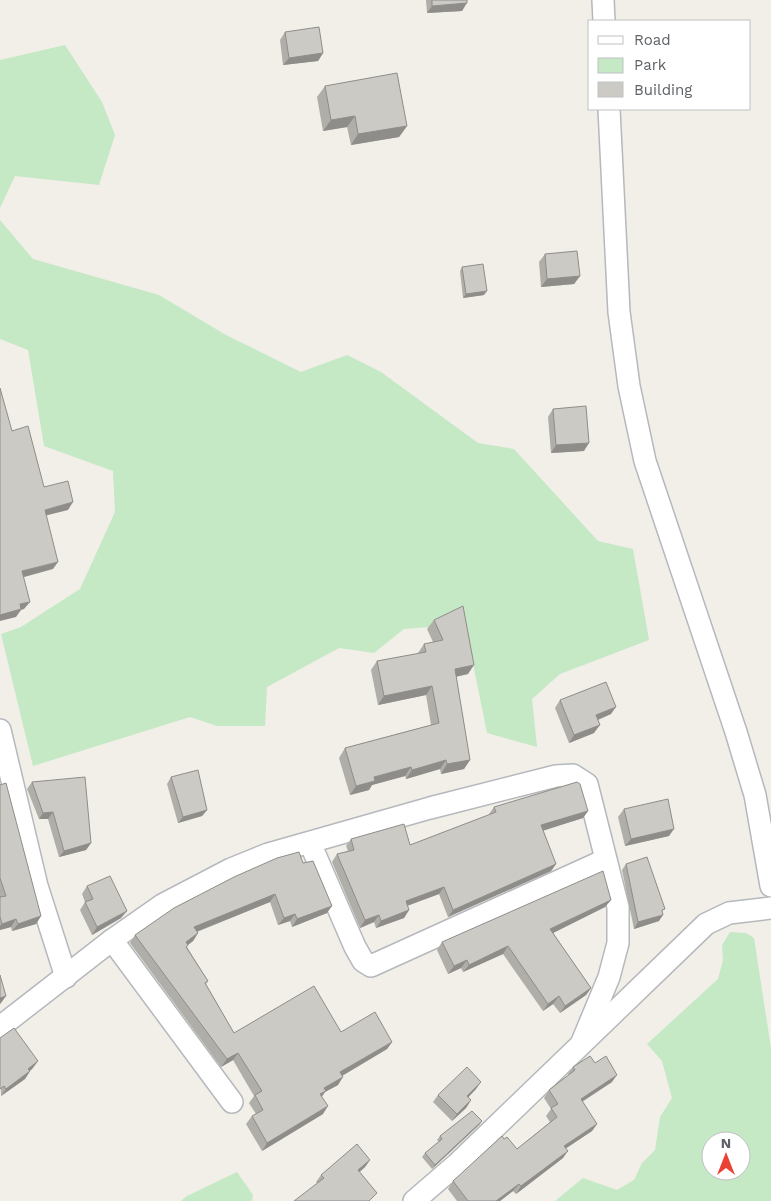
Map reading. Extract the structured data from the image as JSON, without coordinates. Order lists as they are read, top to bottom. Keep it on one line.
{"legend":["Road","Park","Building"],"north":"top"}
